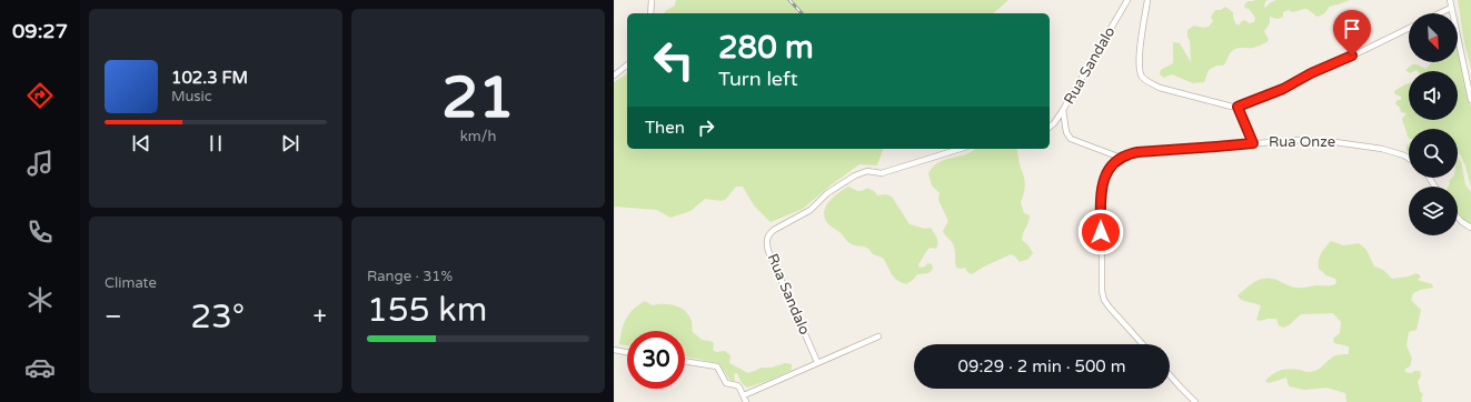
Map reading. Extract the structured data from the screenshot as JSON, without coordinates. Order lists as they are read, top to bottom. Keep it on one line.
{"streets":{"street":["Rua Sandalo","Rua Onze"]},"north":"bottom right","page":{"tabs":"09:27","tile":[["21","km/h"],"Climate",["Range · 31%","155 km"]],"turn":["280 m","Turn left"],"song":["102.3 FM","Music"],"then":"Then","heat":["−","23°","+"],"limit":"30","trip":"09:29 · 2 min · 500 m"}}
